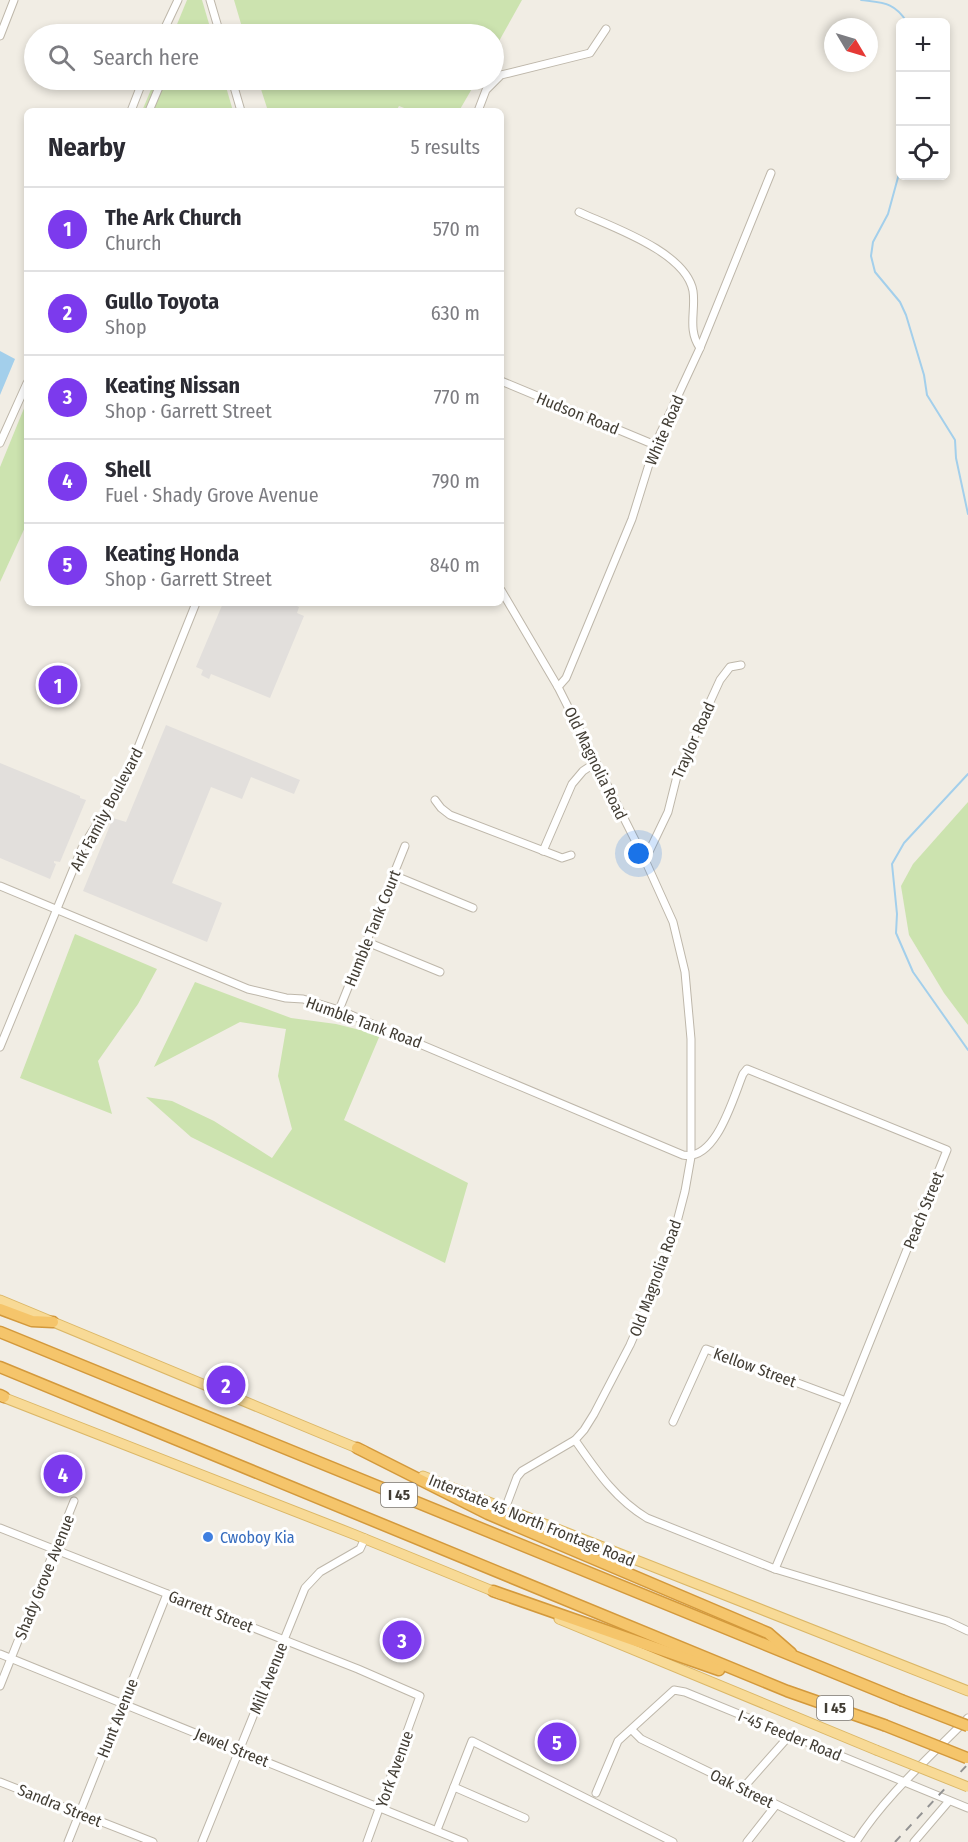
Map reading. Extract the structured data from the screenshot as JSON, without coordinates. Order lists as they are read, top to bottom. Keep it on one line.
{"streets":{"highway":["I 45"],"main road":["Interstate 45 North Frontage Road"],"street":["Hudson Road","White Road","Traylor Road","Old Magnolia Road","Ark Family Boulevard","Humble Tank Court","Humble Tank Road","Peach Street","Kellow Street","Shady Grove Avenue","Garrett Street","Mill Avenue","Hunt Avenue","I-45 Feeder Road","Jewel Street","York Avenue","Oak Street","Sandra Street"]},"crossings":[["Hudson Road","White Road"],["White Road","Old Magnolia Road"],["Traylor Road","Old Magnolia Road"],["Old Magnolia Road","Humble Tank Road"],["Old Magnolia Road","Peach Street"],["Ark Family Boulevard","Humble Tank Road"],["Humble Tank Court","Humble Tank Road"],["Humble Tank Road","Peach Street"],["Peach Street","Kellow Street"],["Shady Grove Avenue","Garrett Street"],["Shady Grove Avenue","Jewel Street"],["Garrett Street","Mill Avenue"],["Garrett Street","Hunt Avenue"],["Garrett Street","York Avenue"],["Mill Avenue","Jewel Street"],["Hunt Avenue","Jewel Street"],["Hunt Avenue","Sandra Street"],["I-45 Feeder Road","Oak Street"],["Jewel Street","York Avenue"]],"places":["Cwoboy Kia"],"north":"bottom right","page":{"map_buttons":["+","−"],"search":"Search here","heading":["Nearby","5 results"],"list":[{"mark":"1","name":"The Ark Church","note":"Church","value":"570 m"},{"mark":"2","name":"Gullo Toyota","note":"Shop","value":"630 m"},{"mark":"3","name":"Keating Nissan","note":"Shop · Garrett Street","value":"770 m"},{"mark":"4","name":"Shell","note":"Fuel · Shady Grove Avenue","value":"790 m"},{"mark":"5","name":"Keating Honda","note":"Shop · Garrett Street","value":"840 m"}],"pins":["1","2","4","3","5"]}}
